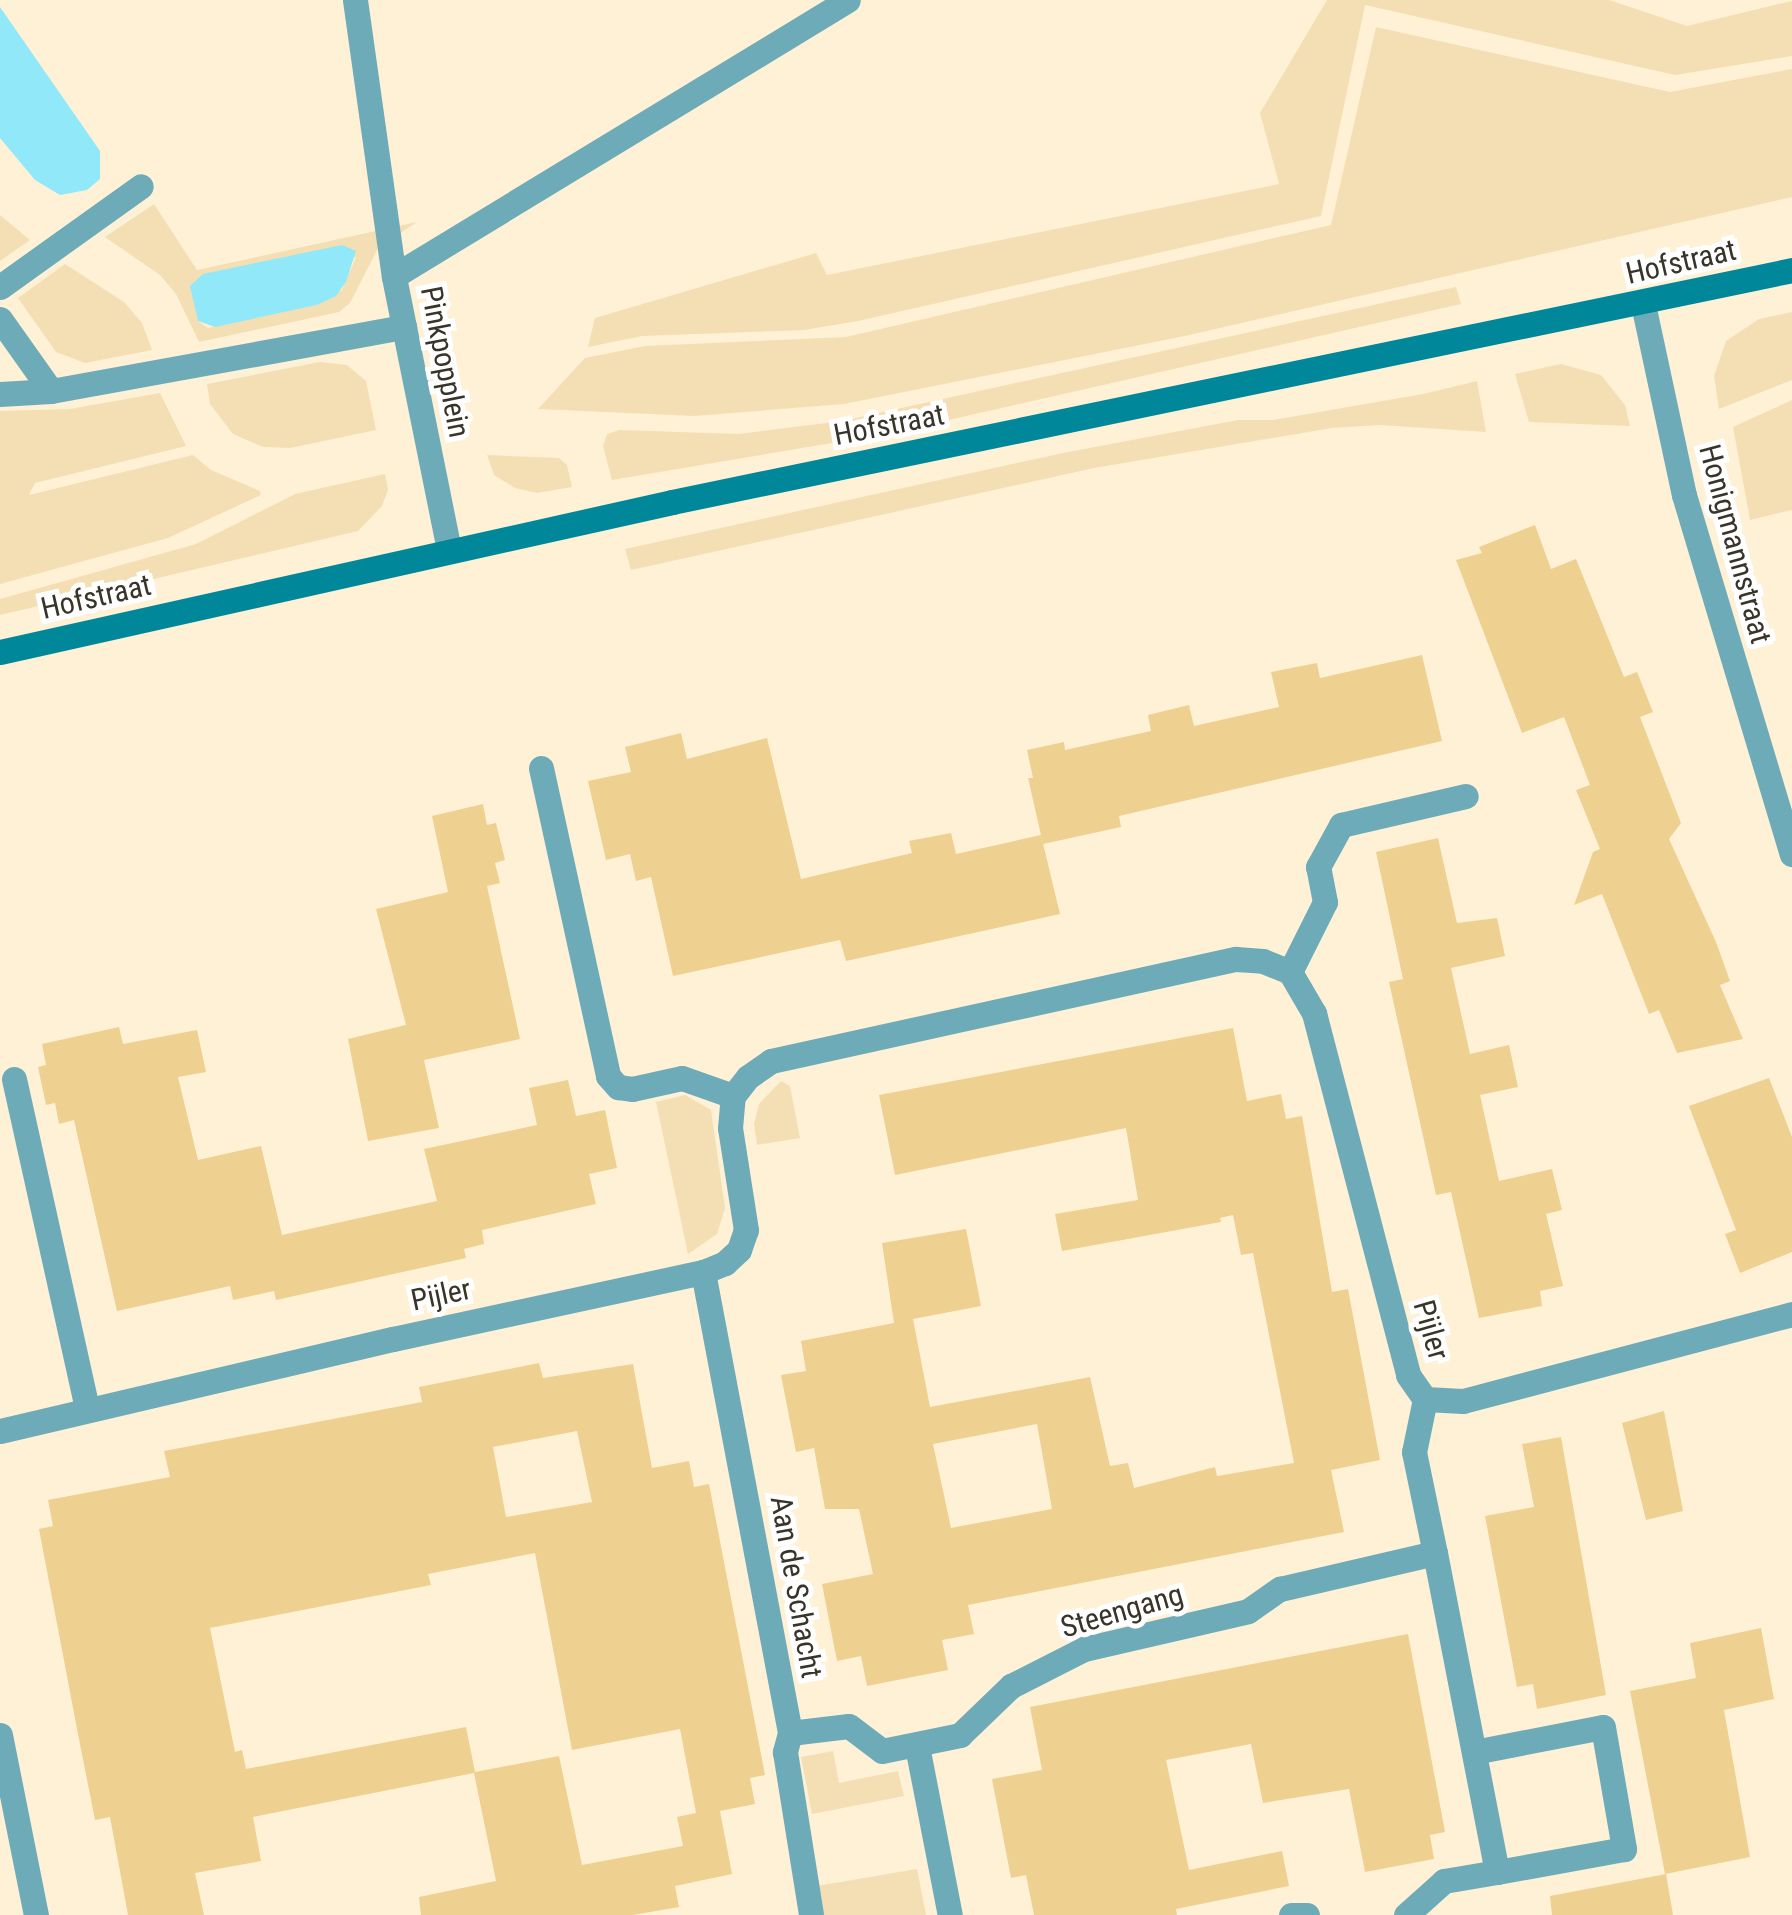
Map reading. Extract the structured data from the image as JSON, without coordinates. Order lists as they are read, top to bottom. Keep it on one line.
{"streets":{"main road":["Hofstraat"],"street":["Pinkpopplein","Honigmannstraat","Pijler","Aan de Schacht","Steengang"]},"crossings":[["Hofstraat","Pinkpopplein"],["Hofstraat","Honigmannstraat"],["Pijler","Aan de Schacht"],["Aan de Schacht","Steengang"]]}
